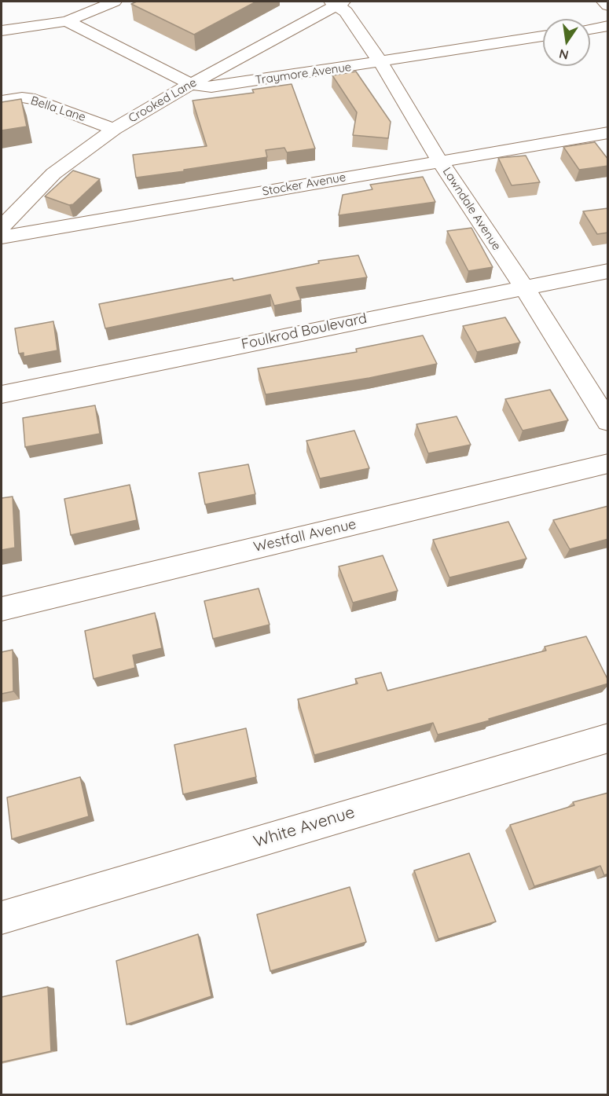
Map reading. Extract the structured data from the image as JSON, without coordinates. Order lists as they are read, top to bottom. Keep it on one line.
{"streets":{"street":["Traymore Avenue","Crooked Lane","Bella Lane","Stocker Avenue","Lawndale Avenue","Foulkrod Boulevard","Westfall Avenue","White Avenue"]},"crossings":[["Traymore Avenue","Crooked Lane"],["Traymore Avenue","Lawndale Avenue"],["Crooked Lane","Bella Lane"],["Crooked Lane","Lawndale Avenue"],["Stocker Avenue","Lawndale Avenue"],["Lawndale Avenue","Foulkrod Boulevard"]],"north":"bottom"}
